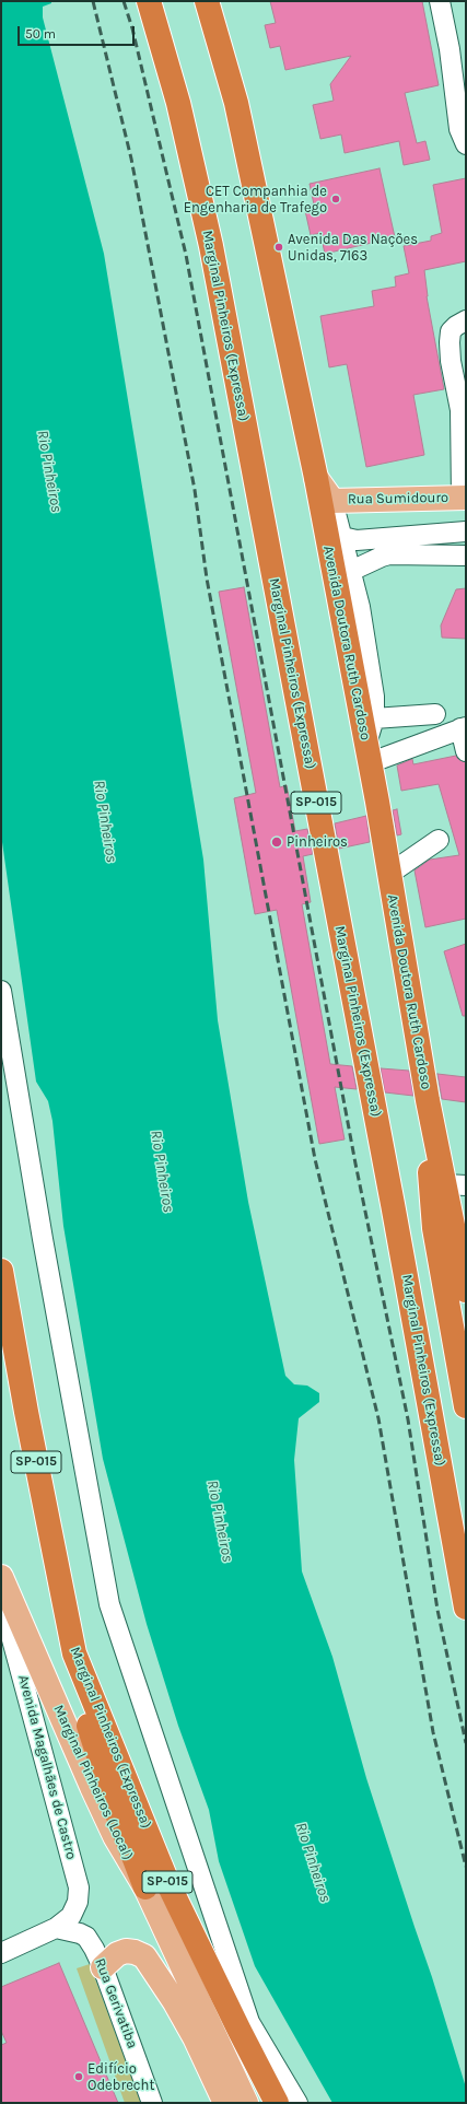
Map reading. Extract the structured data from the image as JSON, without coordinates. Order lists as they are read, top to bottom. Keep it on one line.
{"streets":{"highway":["Marginal Pinheiros (Expressa)","Avenida Doutora Ruth Cardoso","SP-015"],"main road":["Rua Sumidouro","Marginal Pinheiros (Local)"],"street":["Avenida Magalhães de Castro","Rua Gerivatiba"]},"crossings":[["Rua Sumidouro","Avenida Doutora Ruth Cardoso"],["Avenida Magalhães de Castro","Rua Gerivatiba"]],"water":["Rio Pinheiros"],"places":["CET Companhia de Engenharia de Trafego","Avenida Das Nações Unidas, 7163","Pinheiros","Edifício Odebrecht"],"scale_bar":"50 m"}
